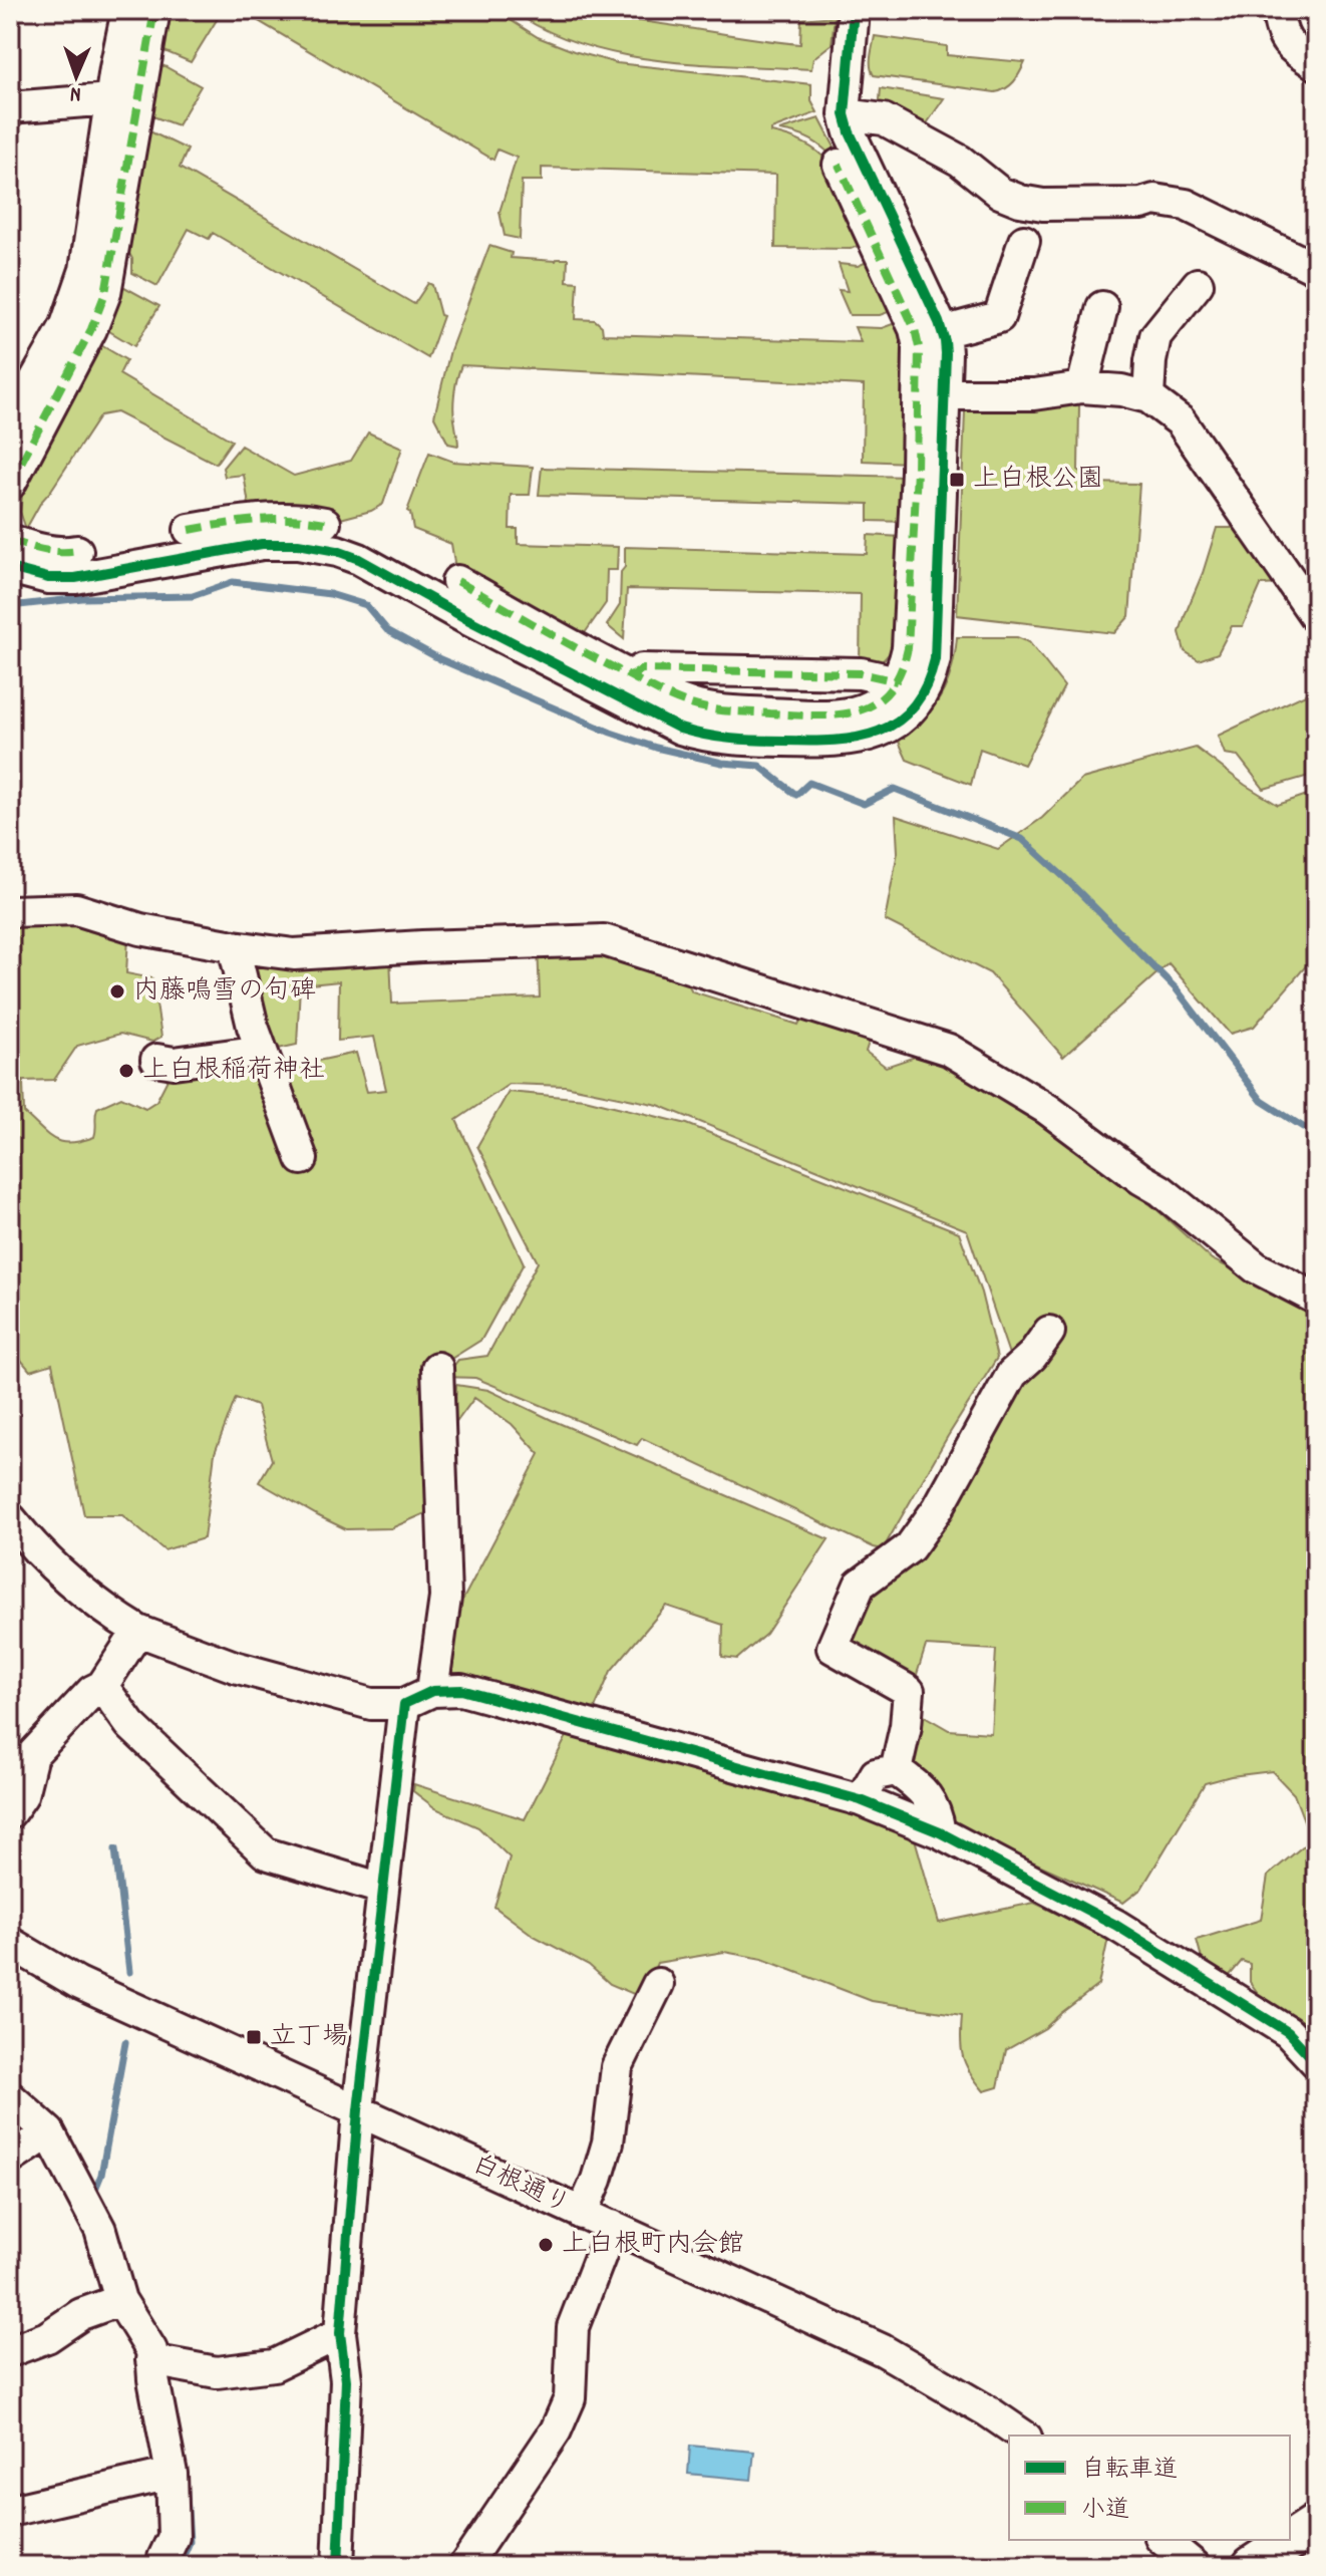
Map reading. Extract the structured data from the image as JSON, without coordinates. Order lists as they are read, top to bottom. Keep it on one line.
{"streets":{"street":["白根通り"]},"places":{"transit":["上白根公園","立丁場"],"other":["内藤鳴雪の句碑","上白根稲荷神社","上白根町内会館"]},"legend":["自転車道","小道"],"north":"bottom"}
